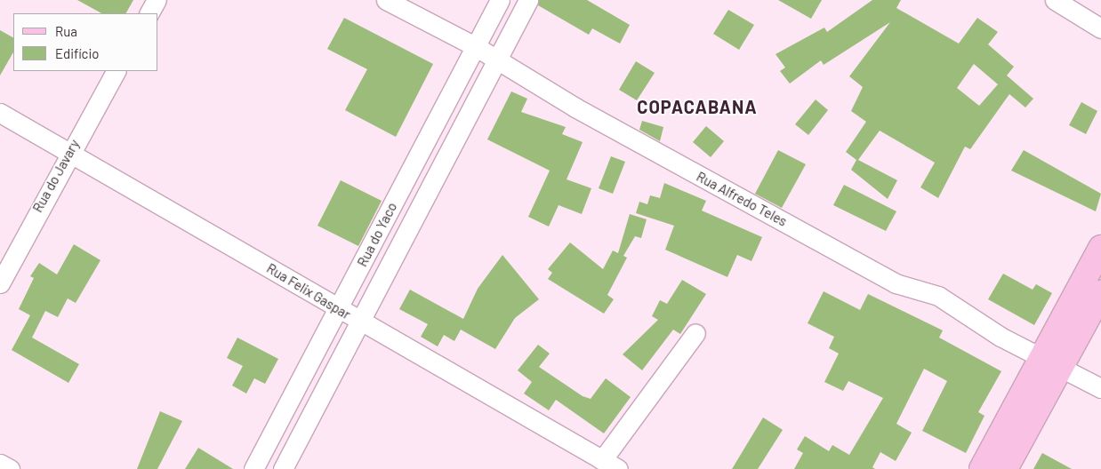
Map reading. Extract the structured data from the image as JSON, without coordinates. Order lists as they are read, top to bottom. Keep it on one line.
{"streets":{"street":["Rua do Javary","Rua Alfredo Teles","Rua do Yaco","Rua Felix Gaspar"]},"crossings":[["Rua do Javary","Rua Felix Gaspar"],["Rua Alfredo Teles","Rua do Yaco"],["Rua do Yaco","Rua Felix Gaspar"]],"districts":["COPACABANA"],"legend":["Rua","Edifício"]}
